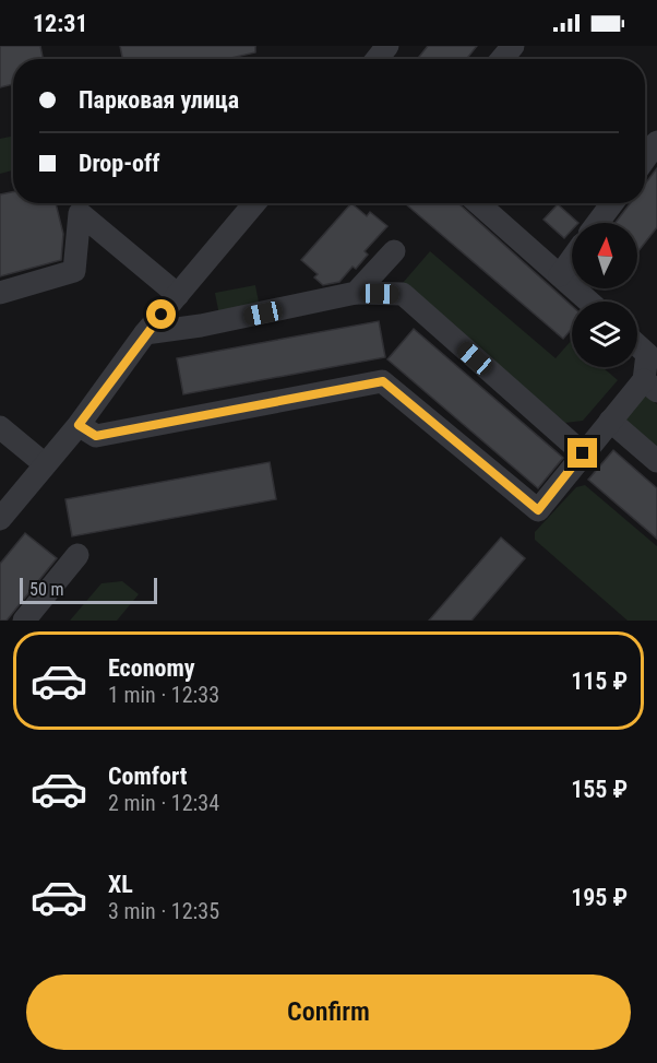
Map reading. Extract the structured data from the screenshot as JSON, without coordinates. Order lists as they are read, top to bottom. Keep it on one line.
{"scale_bar":"50 m","north":"top","page":{"status":"12:31","banner":["Парковая улица","Drop-off"],"scale":"50 m","list":[{"name":"Economy","note":"1 min · 12:33","value":"115 ₽"},{"name":"Comfort","note":"2 min · 12:34","value":"155 ₽"},{"name":"XL","note":"3 min · 12:35","value":"195 ₽"}],"buttons":"Confirm"}}
